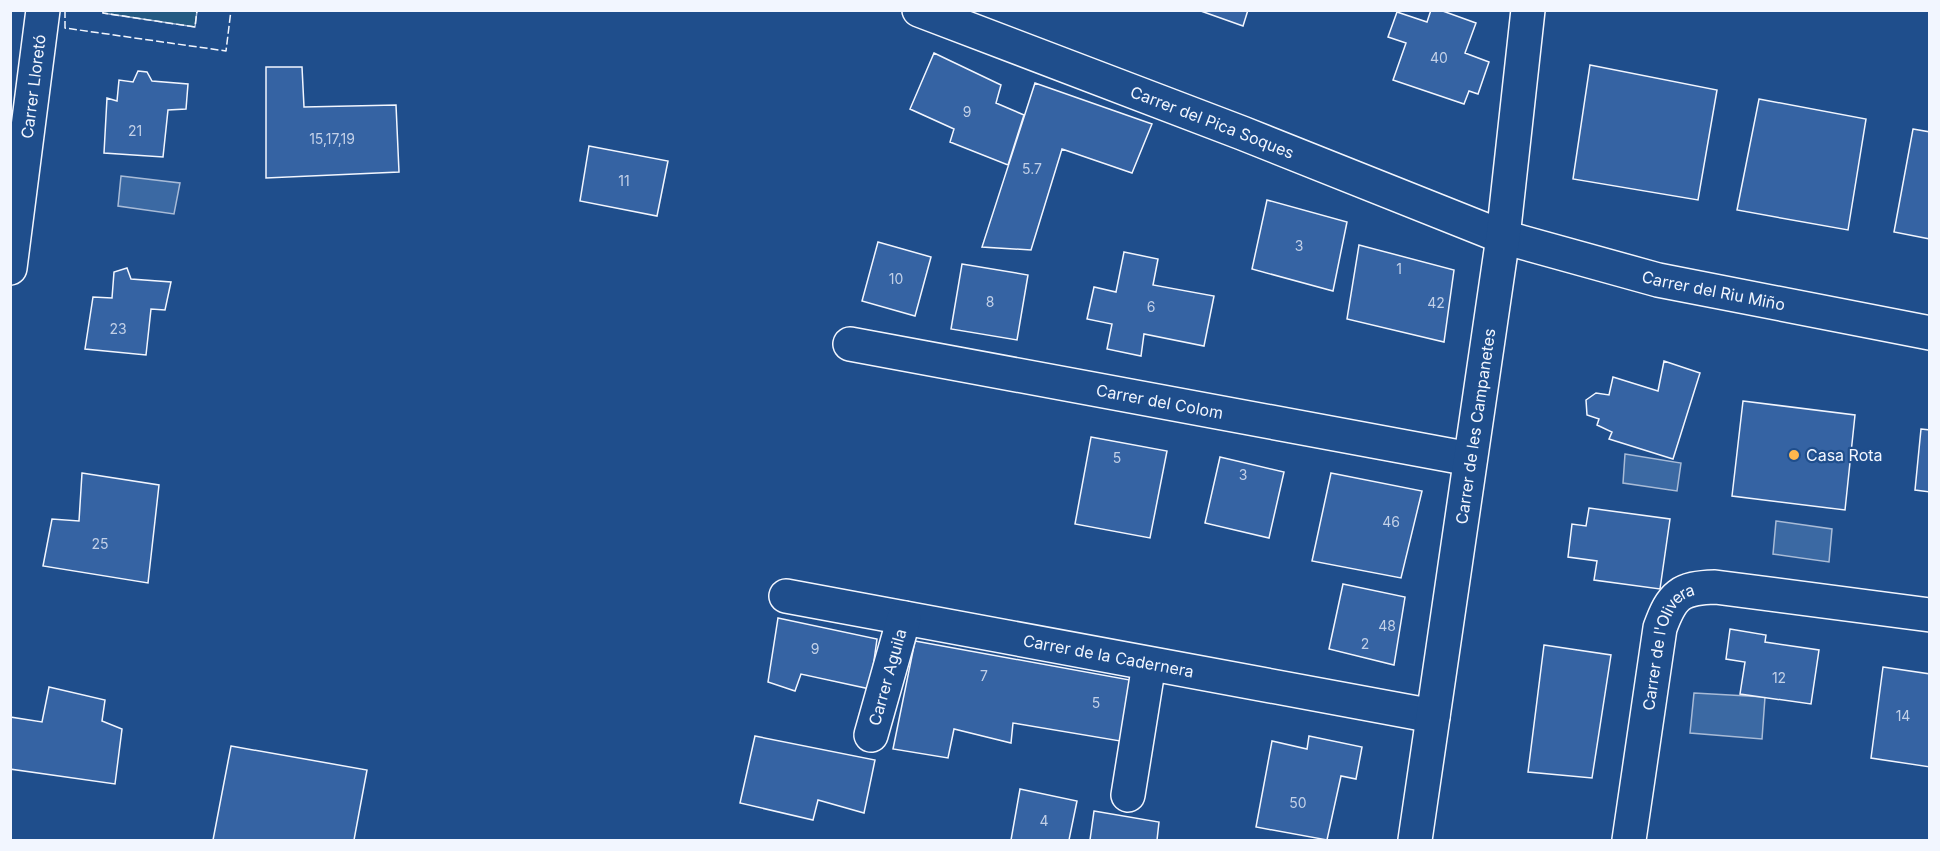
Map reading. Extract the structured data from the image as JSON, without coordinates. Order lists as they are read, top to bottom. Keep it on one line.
{"streets":{"street":["Carrer Lloretó","Carrer del Pica Soques","Carrer del Riu Miño","Carrer del Colom","Carrer de les Campanetes","Carrer de l'Olivera","Carrer de la Cadernera","Carrer Aguila"]},"crossings":[["Carrer del Pica Soques","Carrer del Riu Miño"],["Carrer del Pica Soques","Carrer de les Campanetes"],["Carrer del Riu Miño","Carrer de les Campanetes"],["Carrer del Colom","Carrer de les Campanetes"],["Carrer de les Campanetes","Carrer de la Cadernera"],["Carrer de la Cadernera","Carrer Aguila"]],"places":["Casa Rota"],"house_numbers":["40","9","21","15,17,19","5.7","11","3","1","10","8","42","6","23","5","3","46","25","48","2","9","7","12","5","14","50","4"]}
